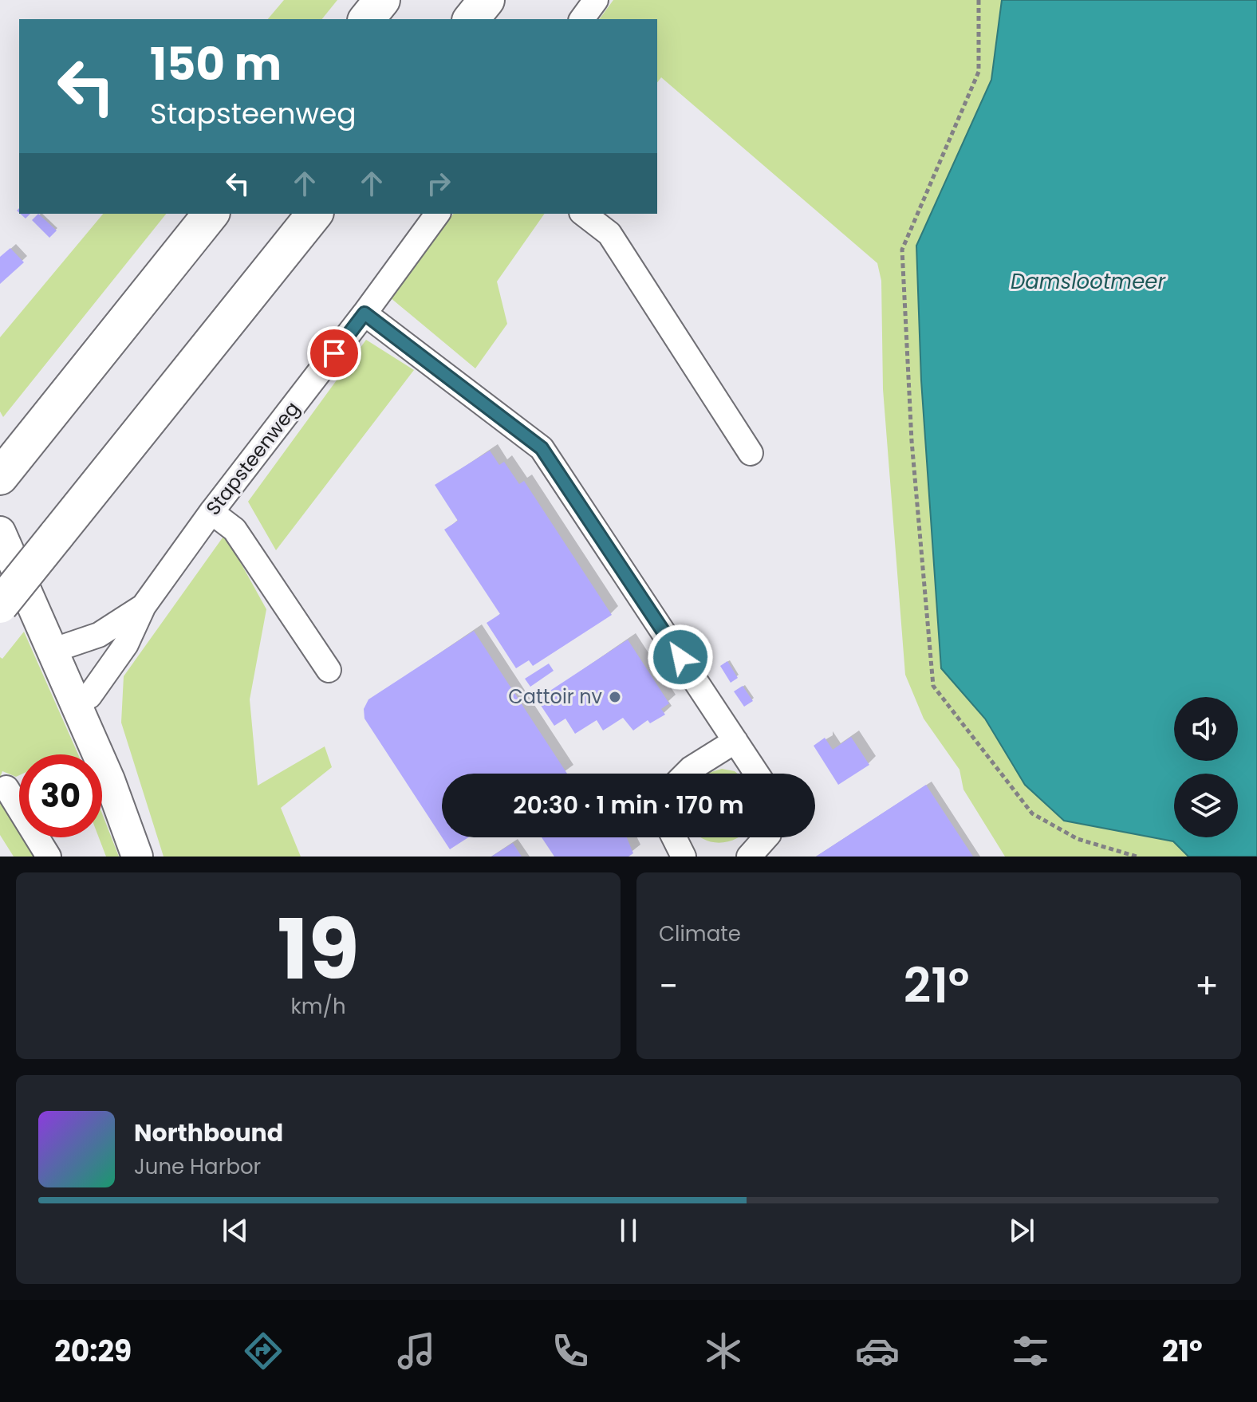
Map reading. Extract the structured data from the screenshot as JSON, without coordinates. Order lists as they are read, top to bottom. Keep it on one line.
{"streets":{"street":["Stapsteenweg"]},"water":["Damslootmeer"],"places":["Cattoir nv"],"page":{"turn":["150 m","Stapsteenweg"],"limit":"30","trip":"20:30 · 1 min · 170 m","tile":[["19","km/h"],"Climate"],"heat":["−","21°","+"],"song":["Northbound","June Harbor"],"tabs":["20:29","21°"]}}
